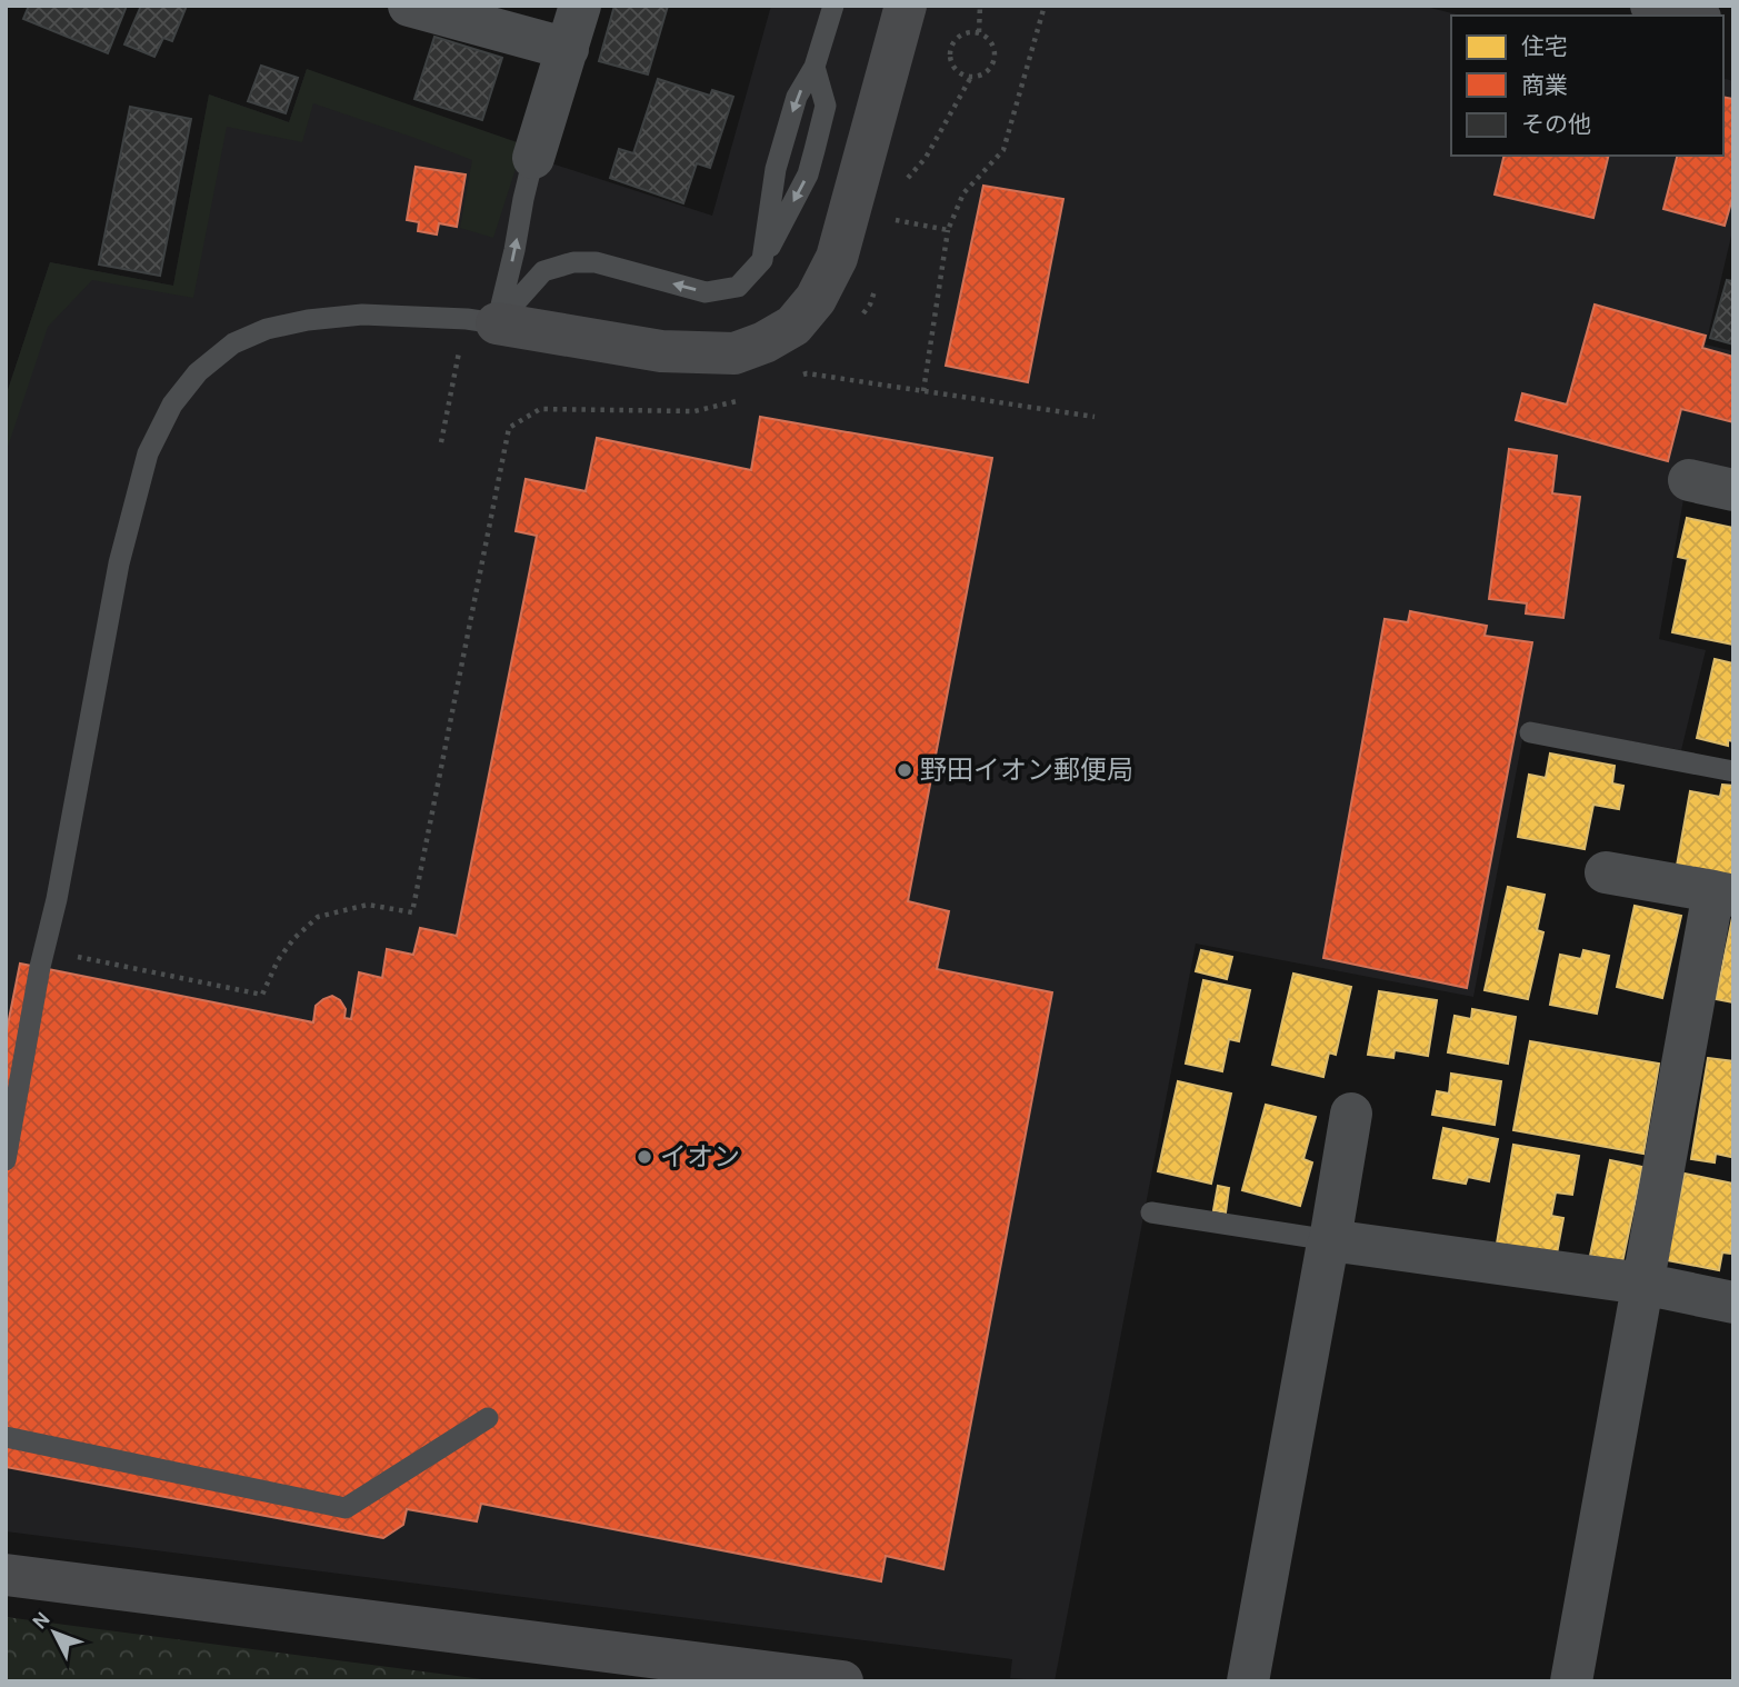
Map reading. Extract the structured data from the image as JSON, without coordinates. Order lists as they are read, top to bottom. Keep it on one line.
{"places":["野田イオン郵便局","イオン"],"legend":["住宅","商業","その他"],"north":"top left"}
